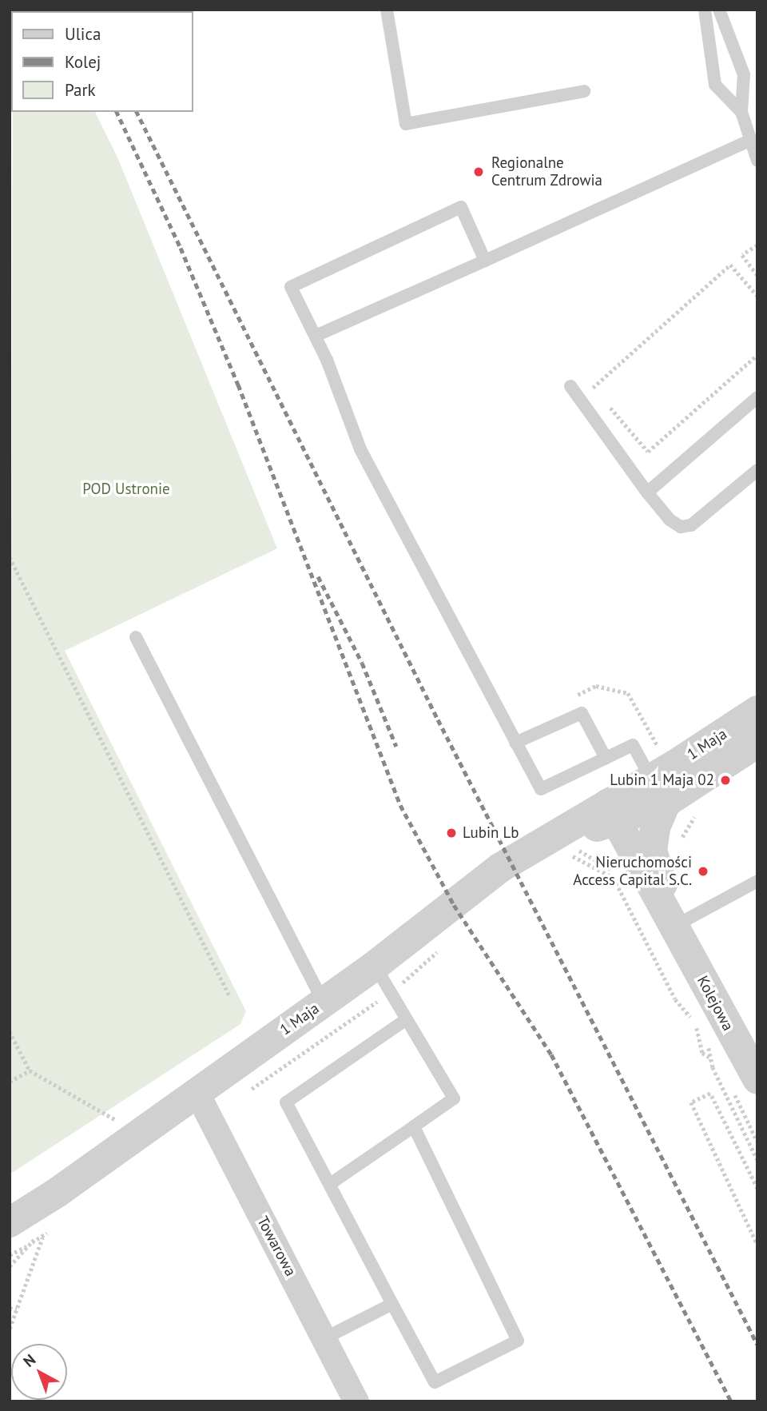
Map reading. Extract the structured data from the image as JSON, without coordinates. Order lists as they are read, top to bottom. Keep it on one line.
{"streets":{"street":["1 Maja","Kolejowa","Towarowa"]},"crossings":[["1 Maja","Kolejowa"],["1 Maja","Towarowa"]],"parks":["POD Ustronie"],"places":["Regionalne Centrum Zdrowia","Lubin 1 Maja 02","Lubin Lb","Nieruchomości Access Capital S.C."],"legend":["Ulica","Kolej","Park"],"north":"top left"}
